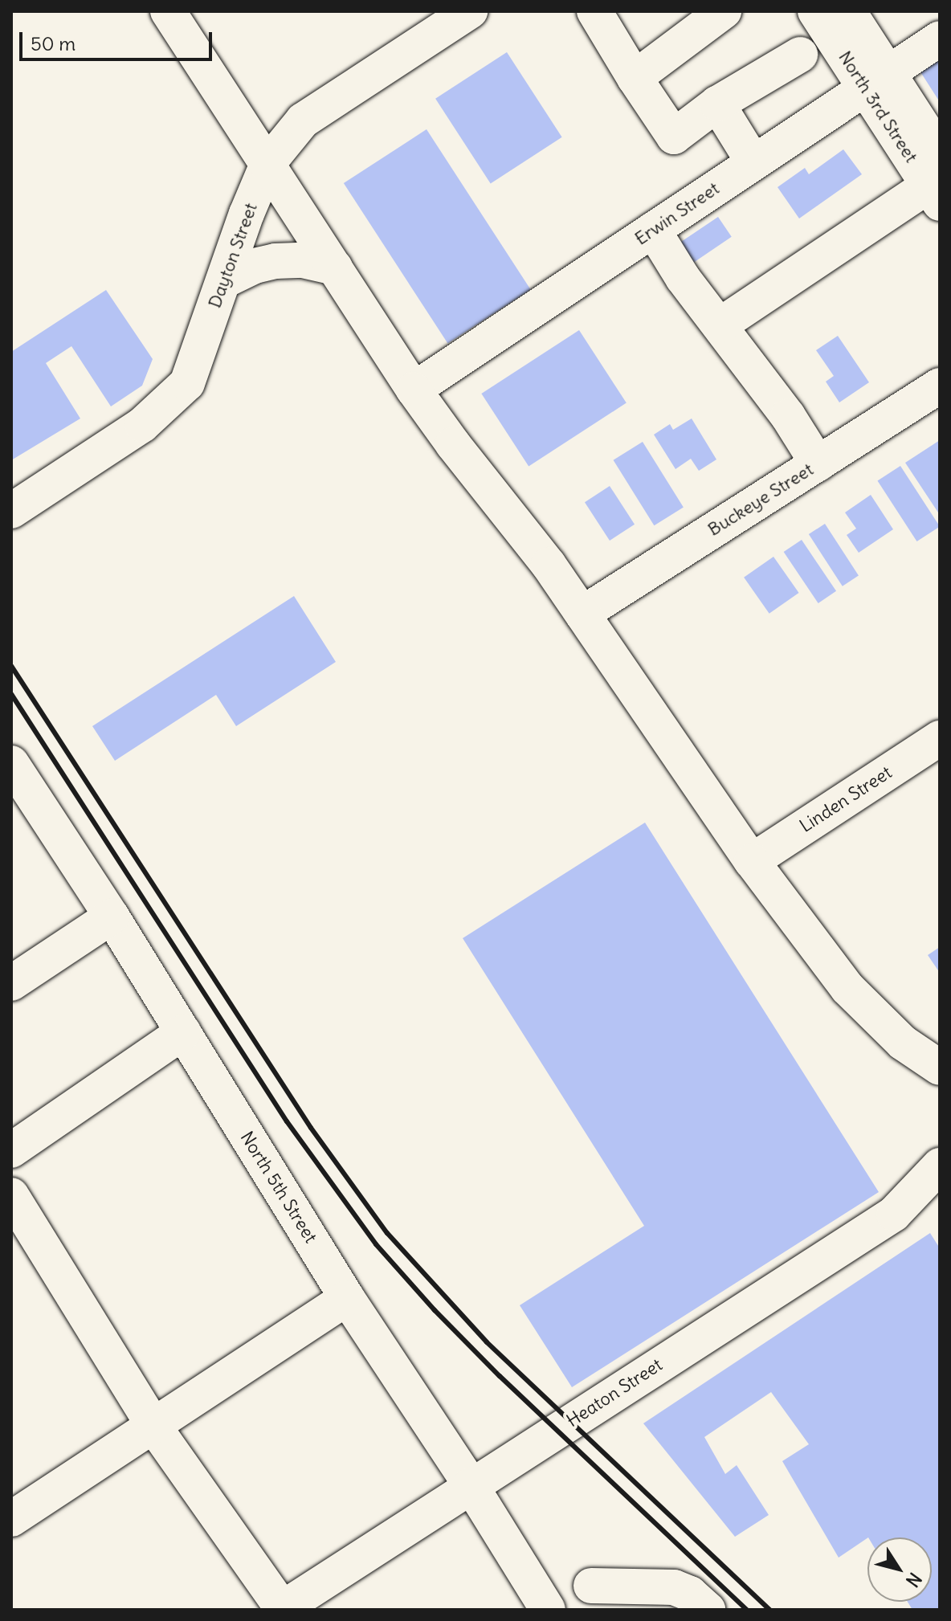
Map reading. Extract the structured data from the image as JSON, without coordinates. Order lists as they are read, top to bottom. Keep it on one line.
{"streets":{"main road":["North 3rd Street","Erwin Street","Dayton Street","Buckeye Street","Linden Street","North 5th Street","Heaton Street"]},"crossings":[["North 3rd Street","Erwin Street"],["North 5th Street","Heaton Street"]],"scale_bar":"50 m","north":"bottom right"}
